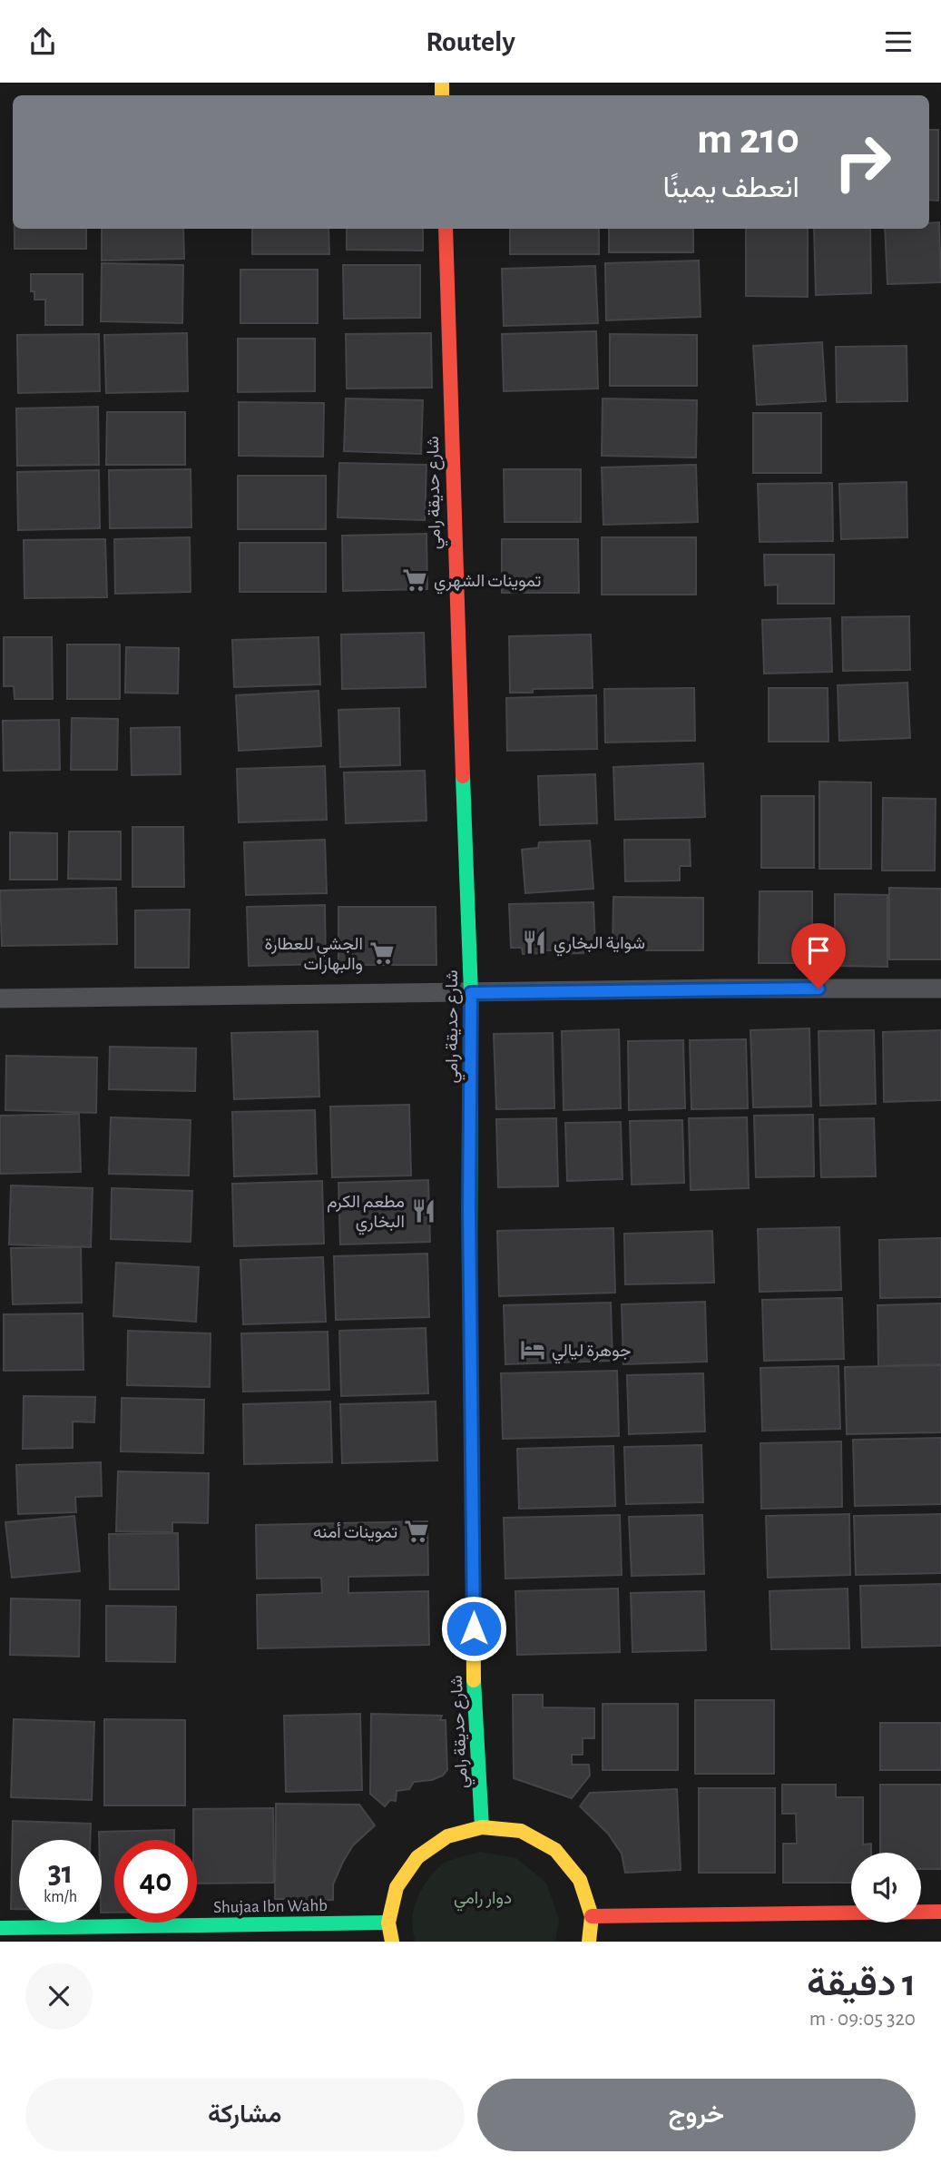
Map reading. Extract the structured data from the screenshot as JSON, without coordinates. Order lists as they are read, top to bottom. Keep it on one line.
{"streets":{"street":["شارع حديقة رامي","Shujaa Ibn Wahb"]},"parks":["دوار رامي"],"places":{"supermarket":["تموينات الشهري","الجشي للعطارة والبهارات","تموينات أمنه"],"restaurant":["شواية البخاري","مطعم الكرم البخاري"],"hotel":["جوهرة ليالي"]},"page":{"header":"Routely","turn":["210 m","انعطف يمينًا"],"speed":"31 km/h","limit":"40","heading":["1 دقيقة","320 m · 09:05"],"buttons":["خروج","مشاركة"]}}
